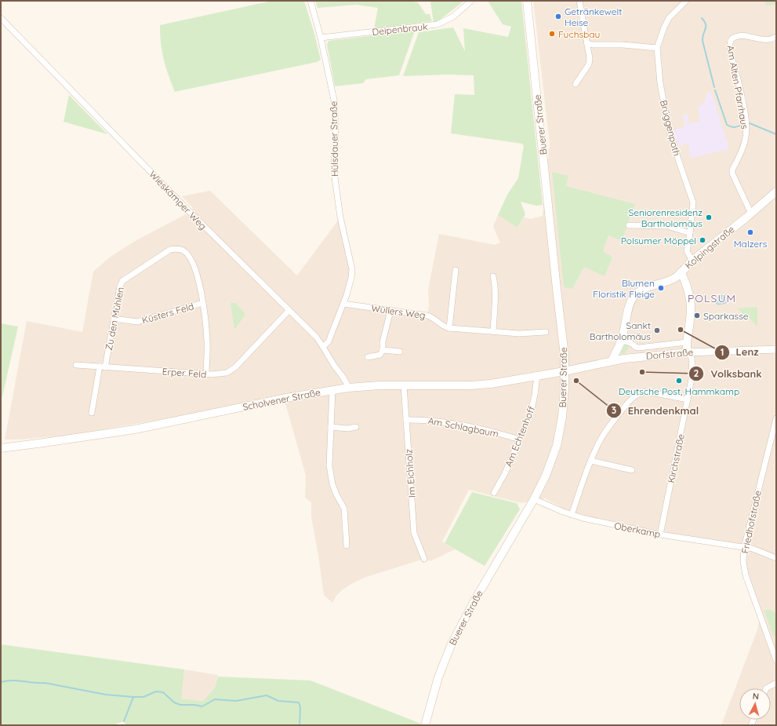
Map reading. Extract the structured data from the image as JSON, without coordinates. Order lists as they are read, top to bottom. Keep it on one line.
{"streets":{"main road":["Buerer Straße","Kolpingstraße","Dorfstraße","Scholvener Straße","Kirchstraße"],"street":["Deipenbrauk","Am Alten Pfarrhaus","Brüggenpoth","Hülsdauer Straße","Wieskämper Weg","Wüllers Weg","Küsters Feld","Zu den Mühlen","Erper Feld","Am Schlagbaum","Am Echtenhoff","Im Eichholz","Friedhofstraße","Oberkamp"]},"crossings":[["Deipenbrauk","Hülsdauer Straße"],["Am Alten Pfarrhaus","Kolpingstraße"],["Buerer Straße","Dorfstraße"],["Buerer Straße","Scholvener Straße"],["Buerer Straße","Oberkamp"],["Brüggenpoth","Kolpingstraße"],["Hülsdauer Straße","Wieskämper Weg"],["Hülsdauer Straße","Wüllers Weg"],["Wieskämper Weg","Erper Feld"],["Wieskämper Weg","Scholvener Straße"],["Kolpingstraße","Dorfstraße"],["Kolpingstraße","Kirchstraße"],["Küsters Feld","Zu den Mühlen"],["Zu den Mühlen","Erper Feld"],["Dorfstraße","Scholvener Straße"],["Dorfstraße","Kirchstraße"],["Scholvener Straße","Am Echtenhoff"],["Scholvener Straße","Im Eichholz"],["Am Schlagbaum","Am Echtenhoff"],["Am Schlagbaum","Im Eichholz"],["Kirchstraße","Oberkamp"],["Friedhofstraße","Oberkamp"]],"districts":["POLSUM"],"places":["Getränkewelt Heise","Fuchsbau","Seniorenresidenz Bartholomäus","Malzers","Polsumer Möppel","Blumen Floristik Fleige","Sparkasse","Lenz","Sankt Bartholomäus","Volksbank","Ehrendenkmal","Deutsche Post, Hammkamp"],"north":"top"}
